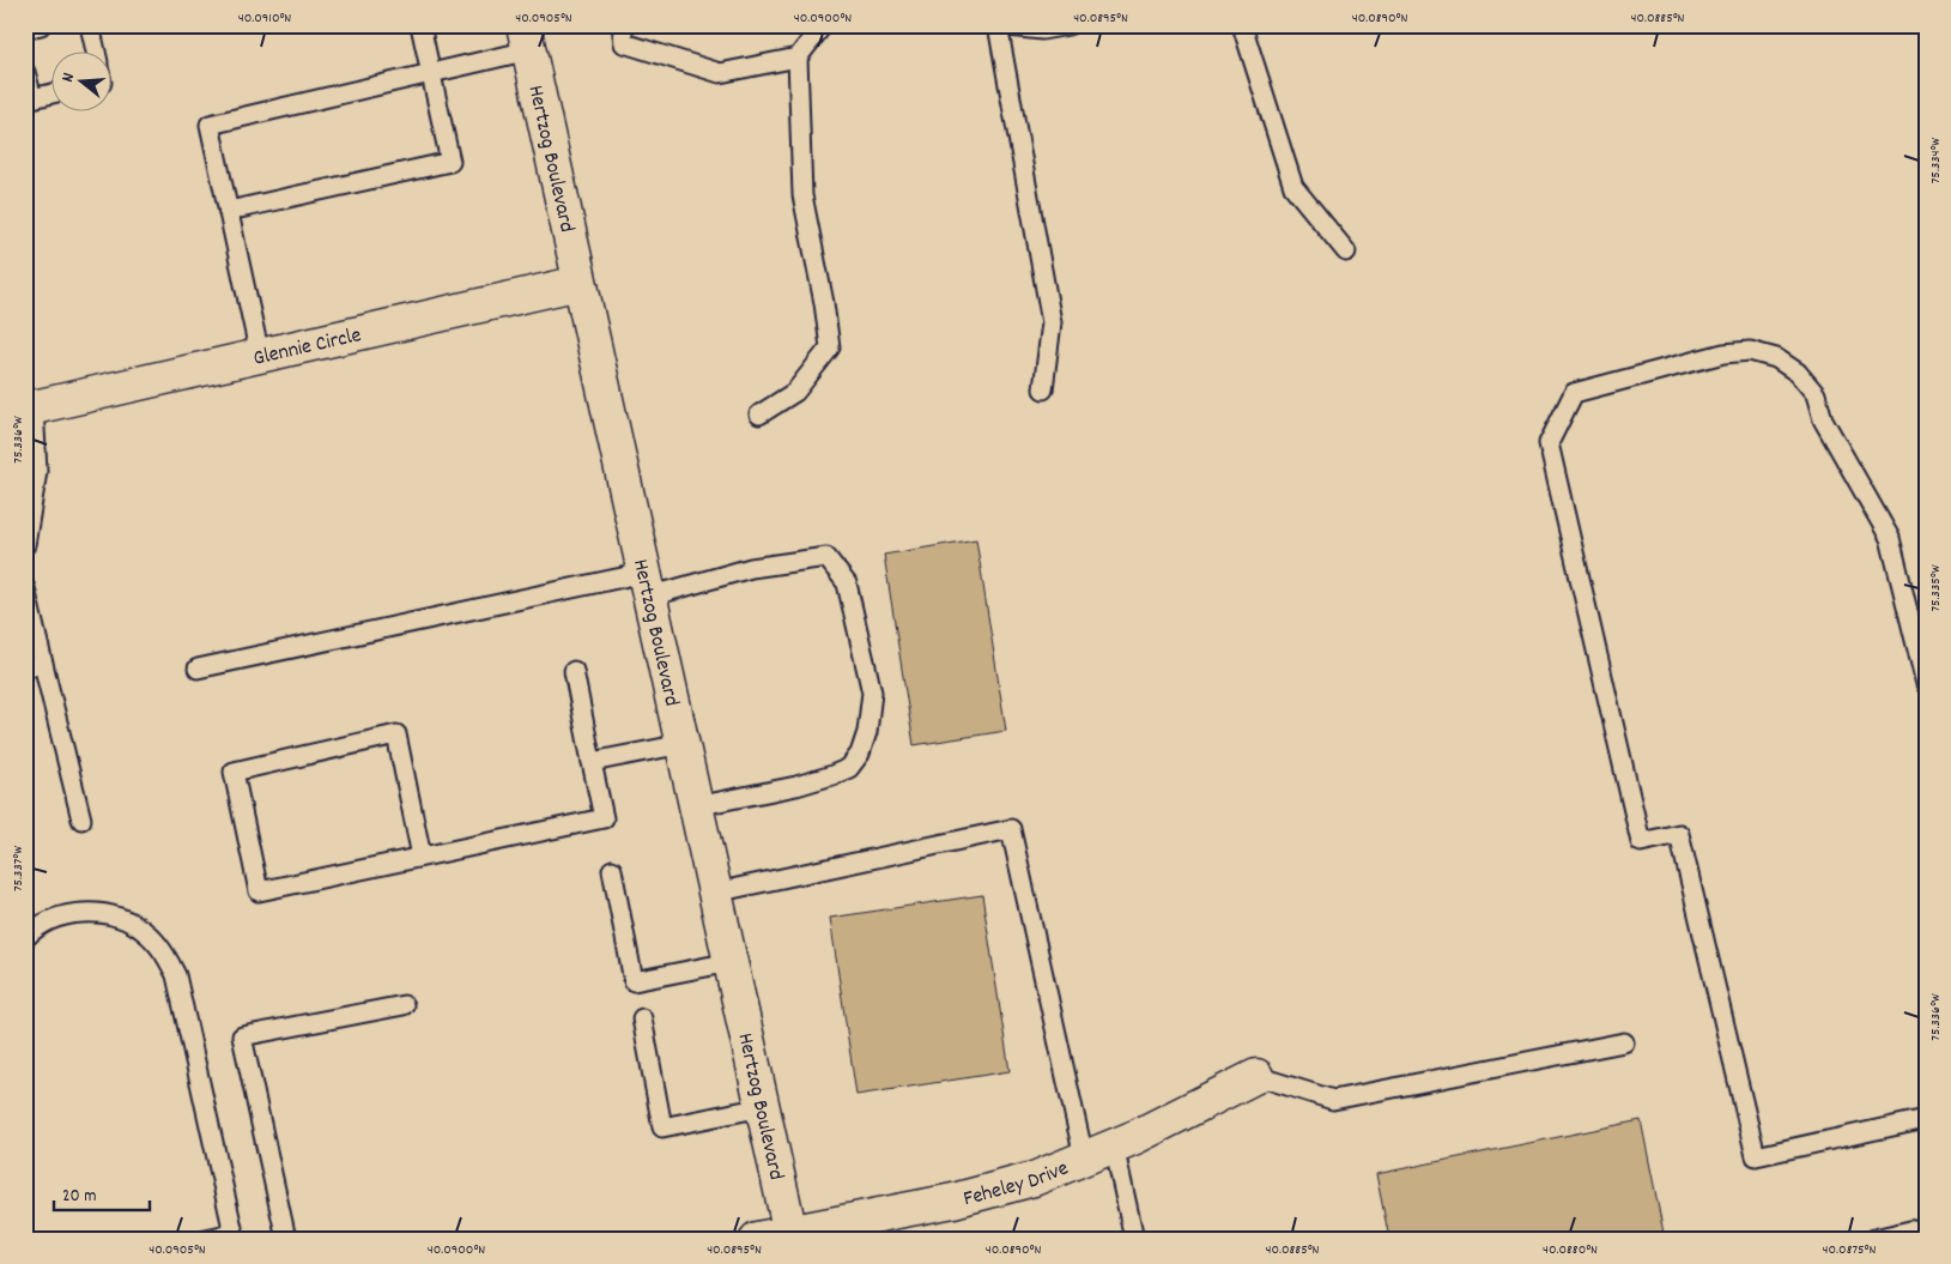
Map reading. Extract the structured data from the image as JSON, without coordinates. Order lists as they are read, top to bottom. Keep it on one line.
{"streets":{"street":["Hertzog Boulevard","Glennie Circle","Feheley Drive"]},"crossings":[["Hertzog Boulevard","Glennie Circle"],["Hertzog Boulevard","Feheley Drive"]],"scale_bar":"20 m","north":"left","coordinates":["40.0910°N","40.0905°N","40.0900°N","40.0895°N","40.0890°N","40.0885°N","75.334°W","75.336°W","75.335°W","75.337°W","40.0880°N","40.0875°N"]}
